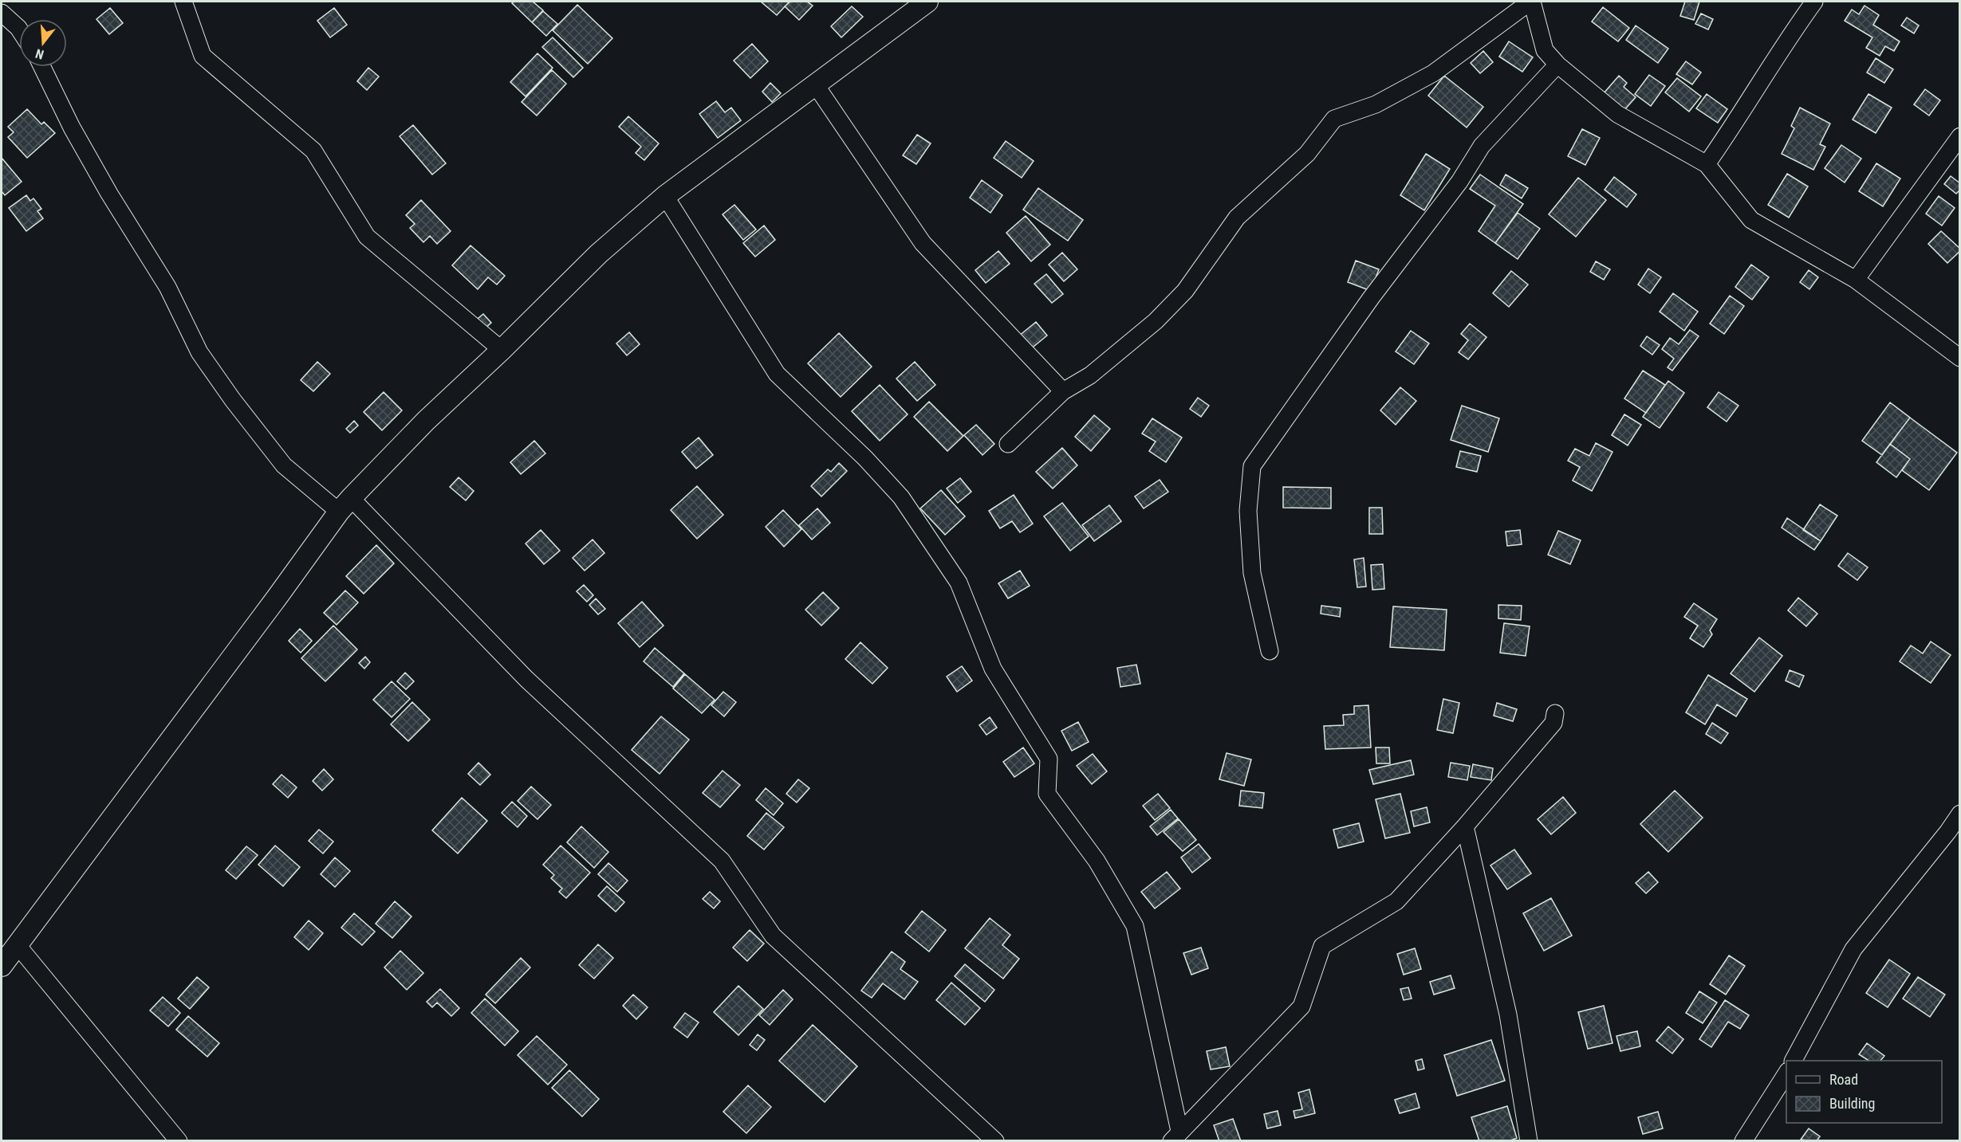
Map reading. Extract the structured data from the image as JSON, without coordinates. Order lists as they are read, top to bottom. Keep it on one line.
{"legend":["Road","Building"],"north":"bottom"}
